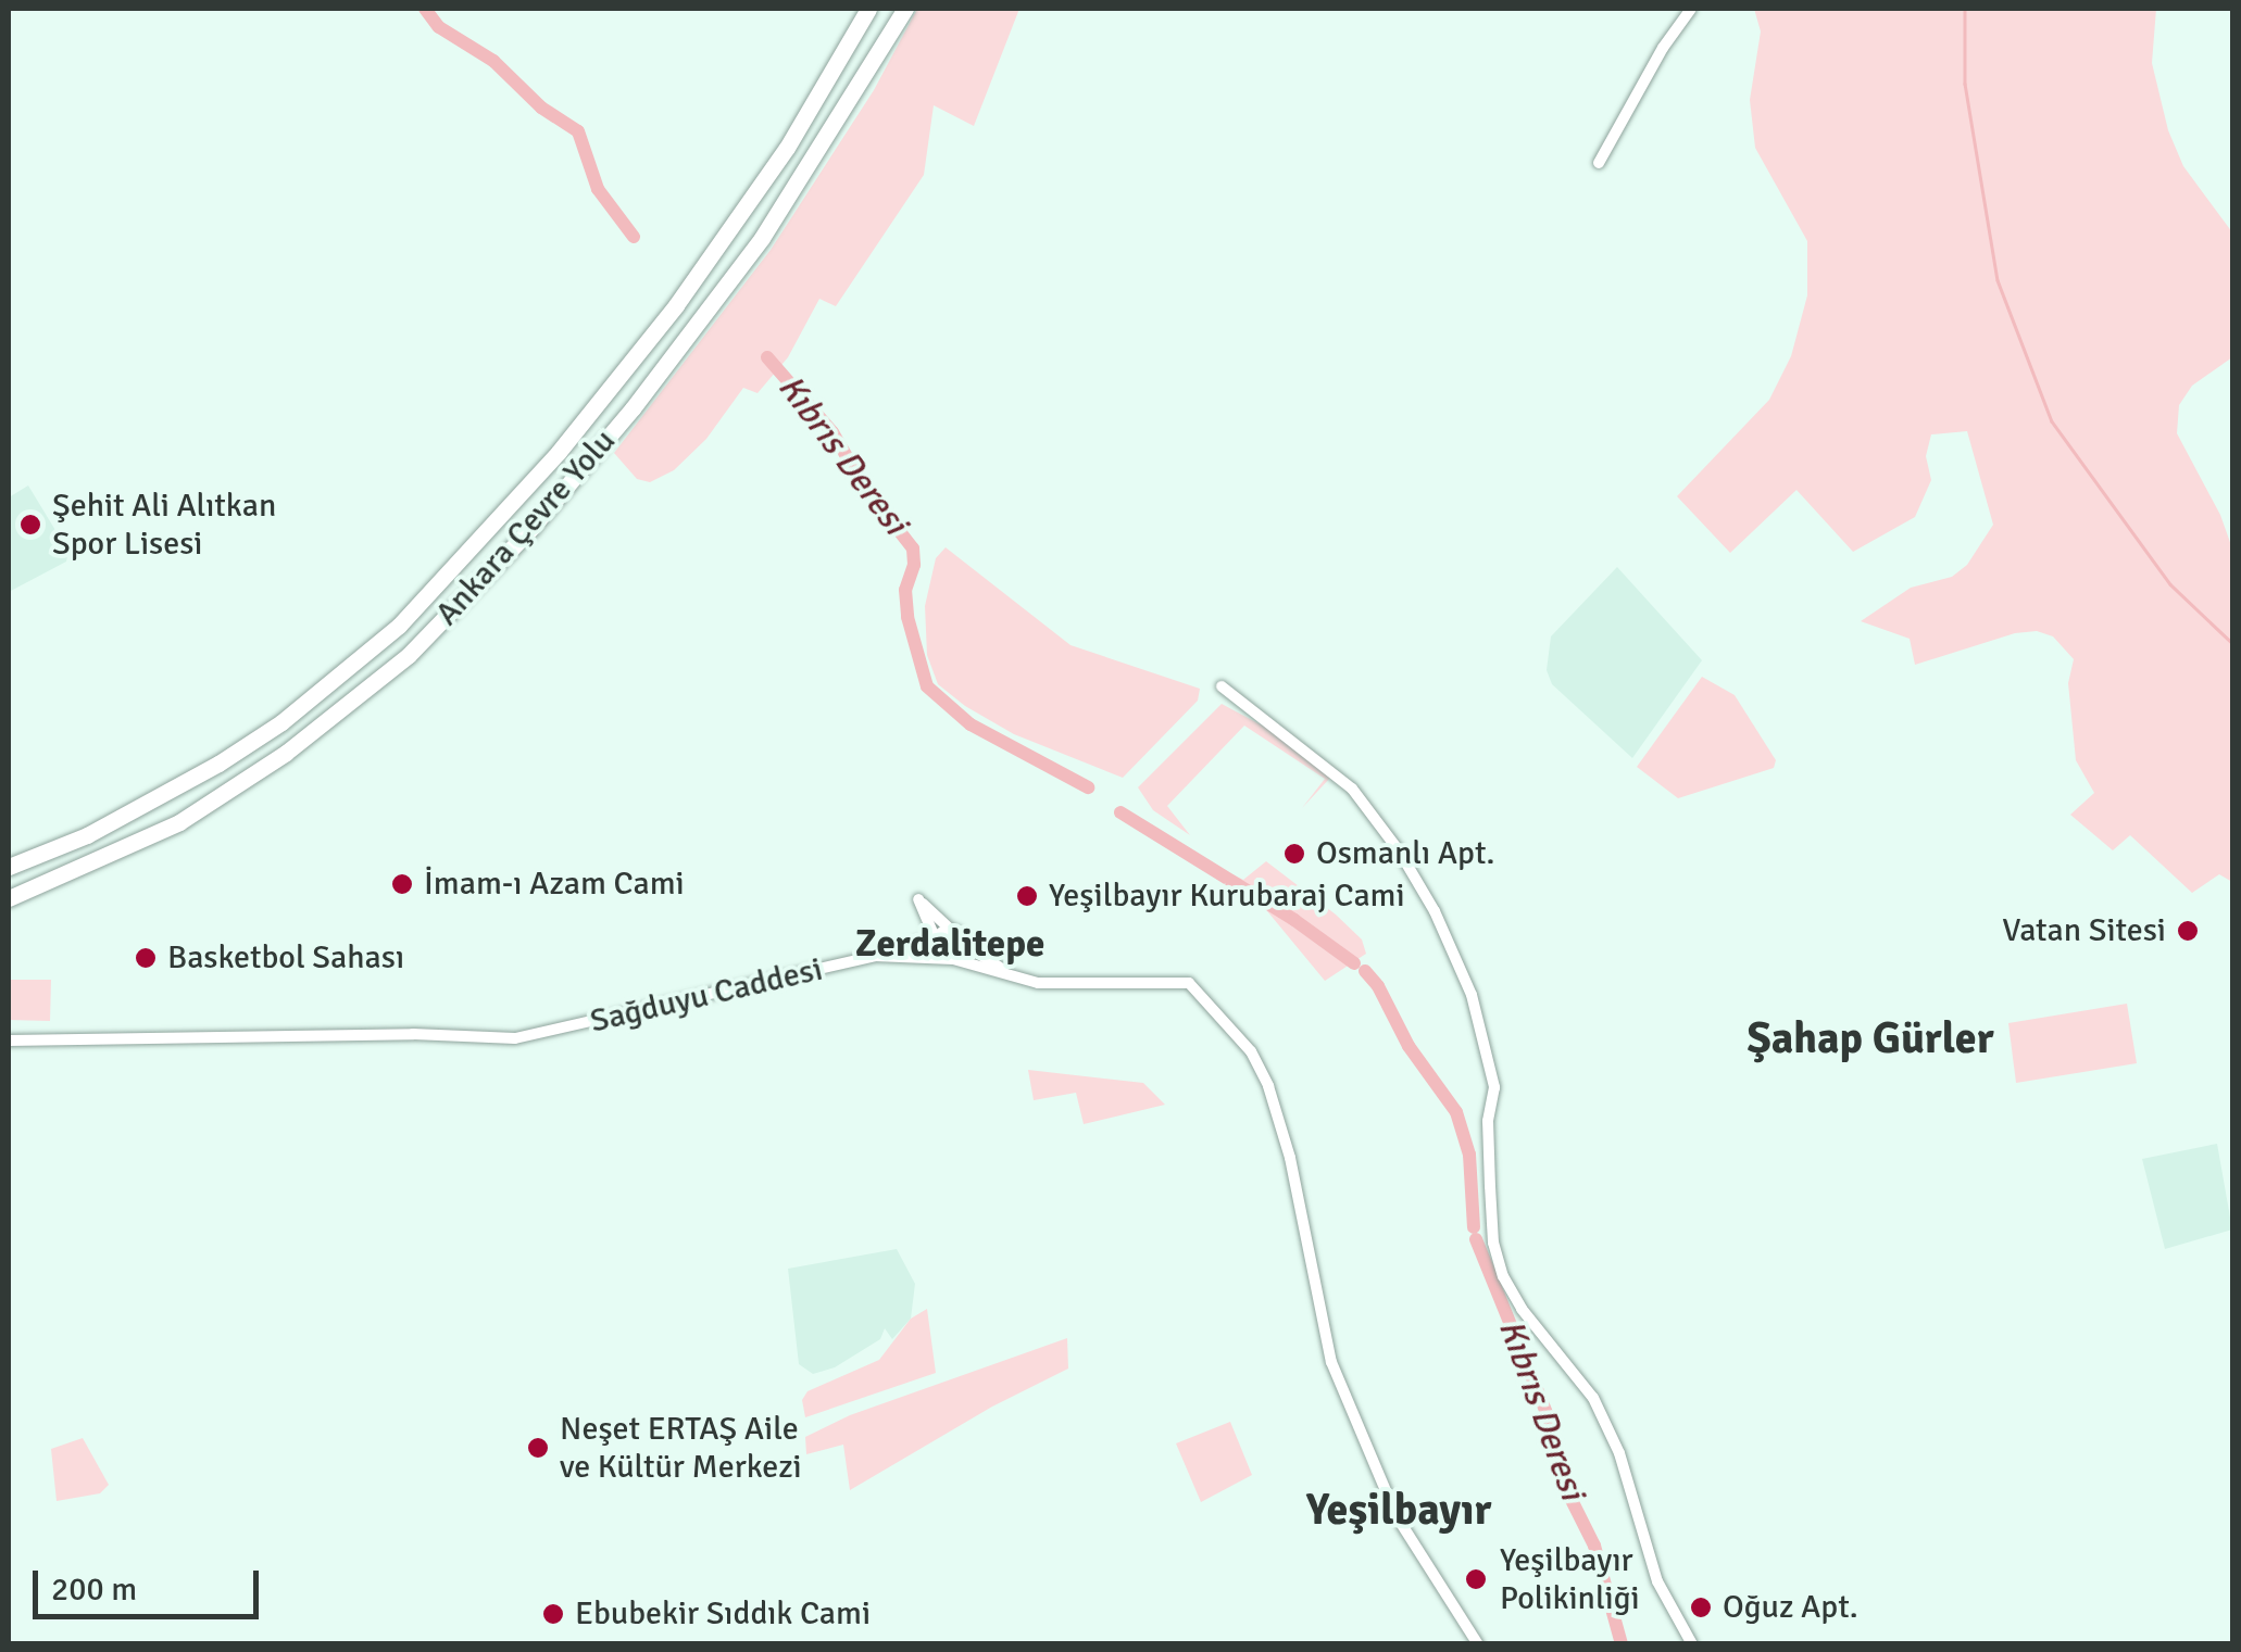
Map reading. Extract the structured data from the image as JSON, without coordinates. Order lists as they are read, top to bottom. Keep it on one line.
{"streets":{"highway":["Ankara Çevre Yolu"],"street":["Sağduyu Caddesi"]},"districts":["Zerdalitepe","Şahap Gürler","Yeşilbayır"],"water":["Kıbrıs Deresi"],"places":["Şehit Ali Alıtkan Spor Lisesi","Osmanlı Apt.","İmam-ı Azam Cami","Yeşilbayır Kurubaraj Cami","Vatan Sitesi","Basketbol Sahası","Neşet ERTAŞ Aile ve Kültür Merkezi","Yeşilbayır Polikinliği","Oğuz Apt.","Ebubekir Sıddık Cami"],"scale_bar":"200 m"}
